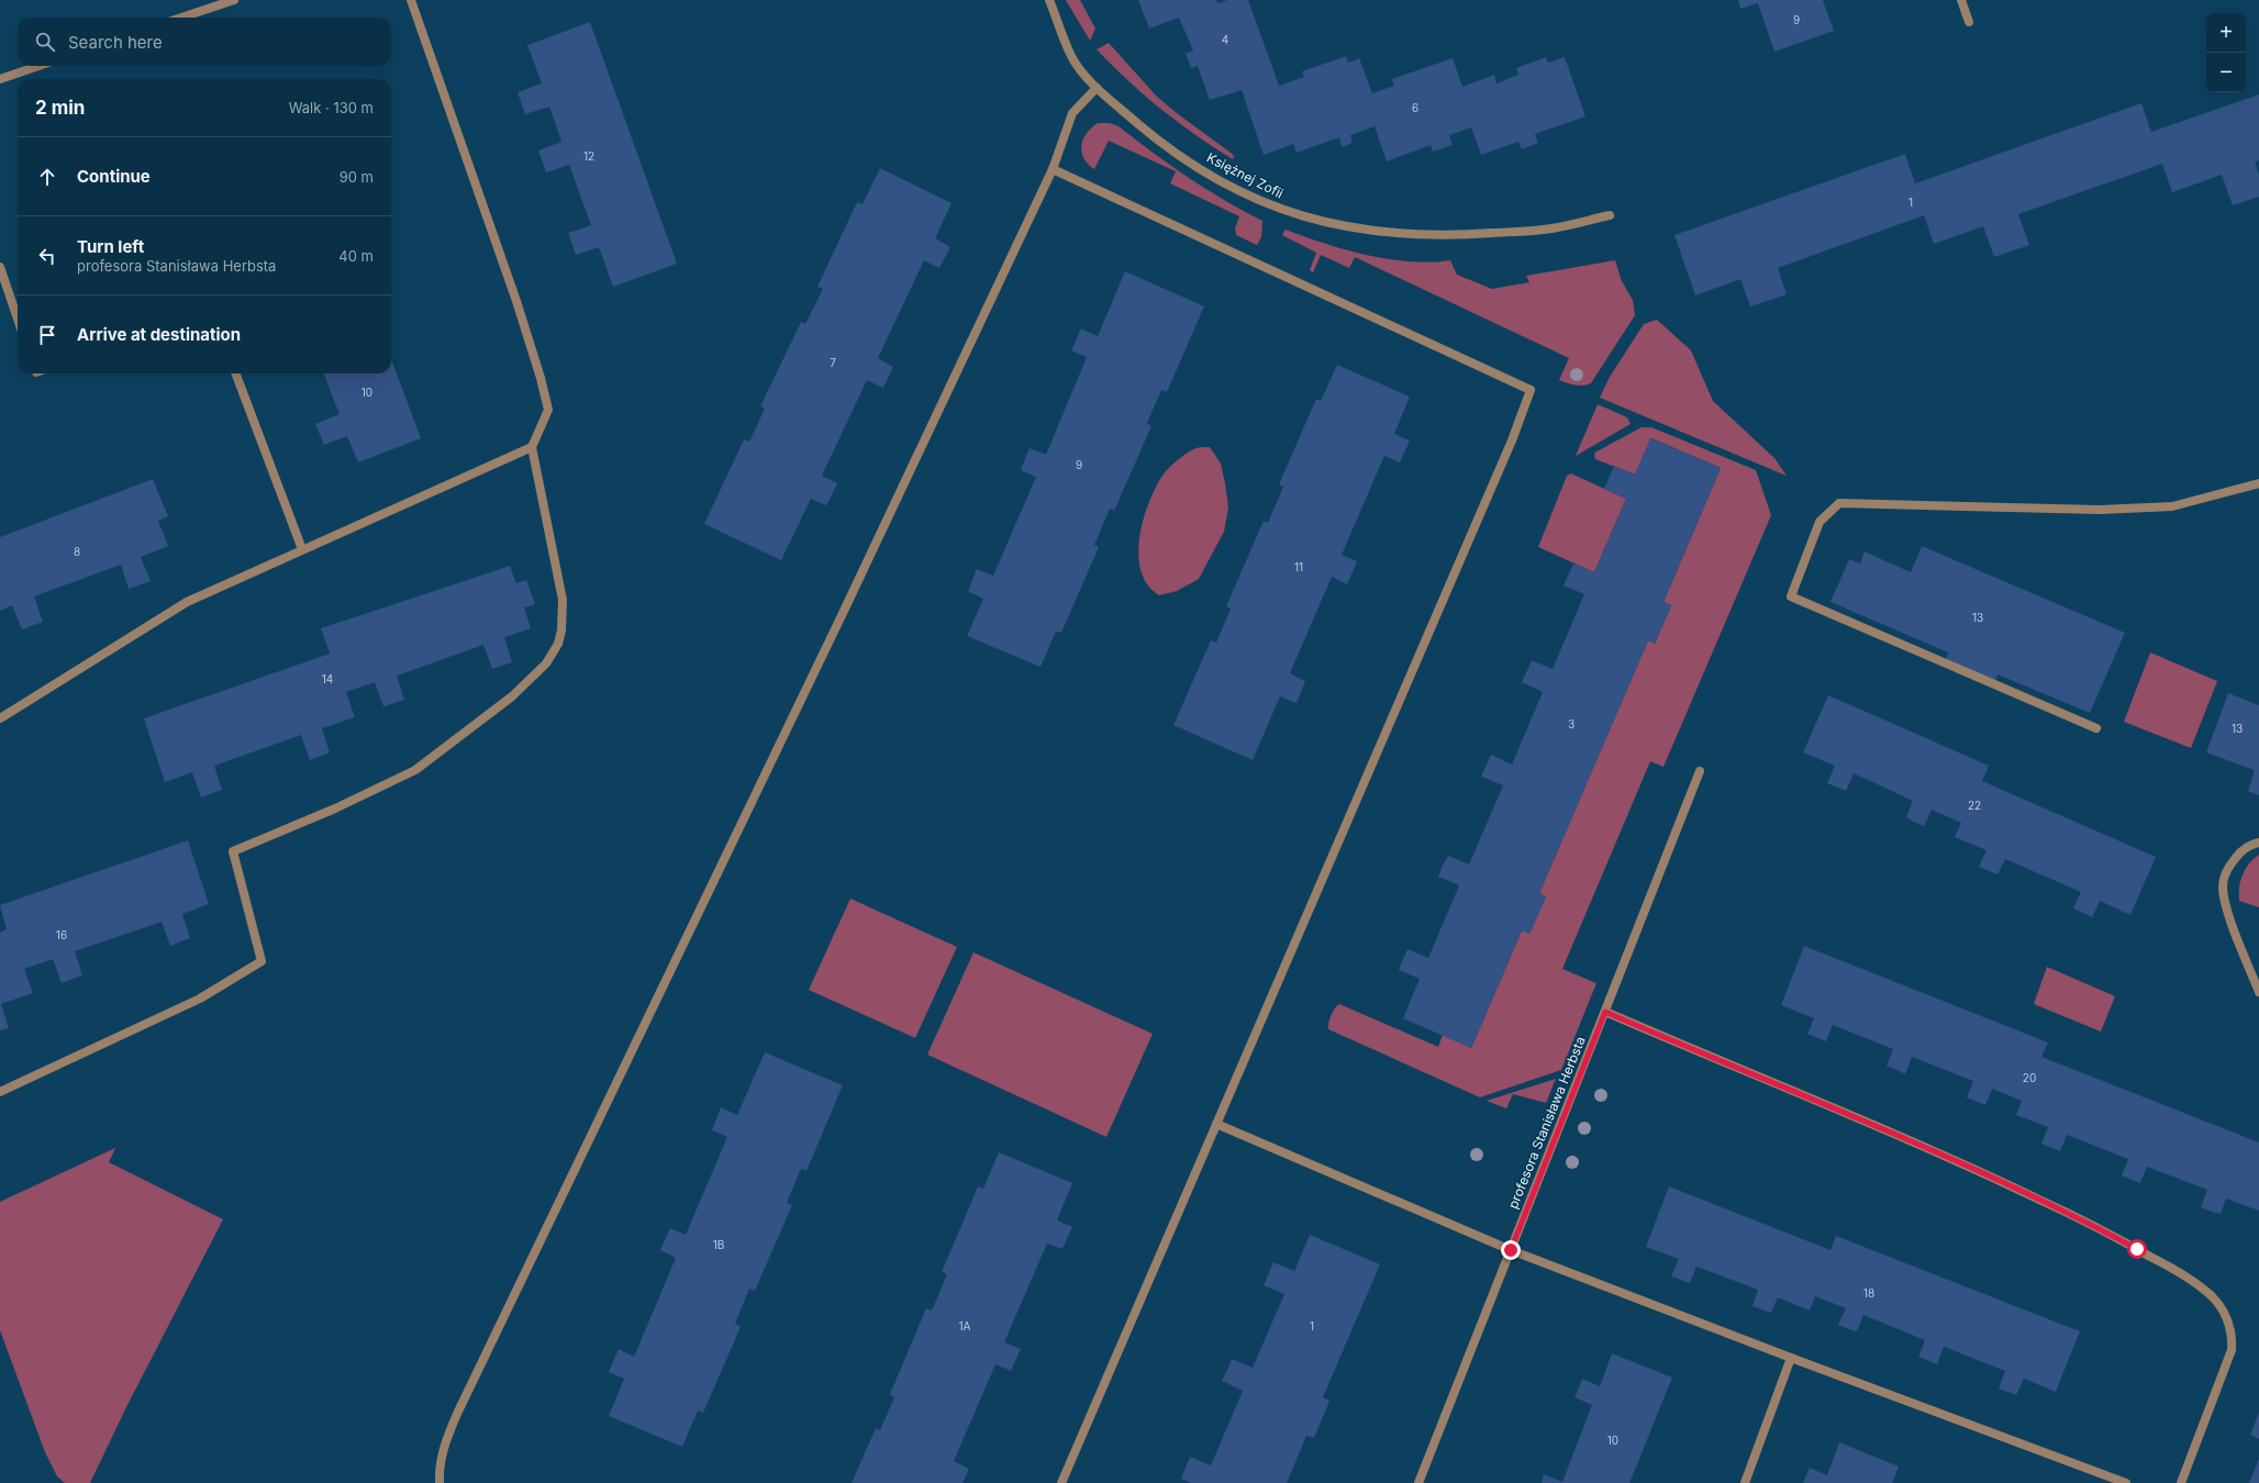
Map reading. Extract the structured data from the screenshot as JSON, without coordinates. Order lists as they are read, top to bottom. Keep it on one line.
{"streets":{"street":["Księżnej Zofii","profesora Stanisława Herbsta"]},"house_numbers":["9","4","6","12","1","7","10","9","8","11","13","14","3","13","22","16","20","1B","18","1A","1","10"],"page":{"map_buttons":["+","−"],"search":"Search here","heading":["2 min","Walk · 130 m"],"list":[["Continue","90 m"],["Turn left","profesora Stanisława Herbsta","40 m"],"Arrive at destination"]}}
